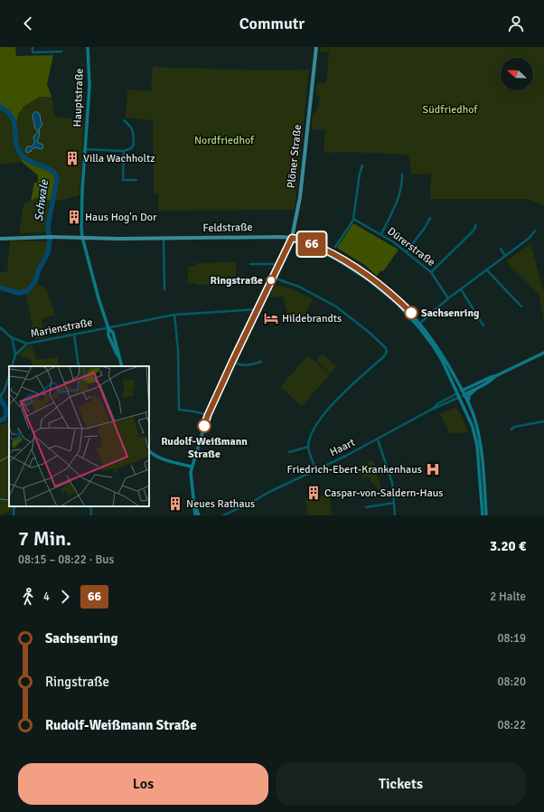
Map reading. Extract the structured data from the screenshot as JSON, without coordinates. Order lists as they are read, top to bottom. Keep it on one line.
{"streets":{"main road":["Hauptstraße","Plöner Straße","Feldstraße","Haart"],"street":["Dürerstraße","Marienstraße"]},"crossings":[["Hauptstraße","Feldstraße"],["Hauptstraße","Marienstraße"],["Plöner Straße","Feldstraße"]],"water":["Schwale"],"parks":["Südfriedhof","Nordfriedhof"],"places":{"building":["Villa Wachholtz","Haus Hog'n Dor","Caspar-von-Saldern-Haus","Neues Rathaus"],"other":["Ringstraße","Sachsenring","Rudolf-Weißmann Straße"],"hotel":["Hildebrandts"],"hospital":["Friedrich-Ebert-Krankenhaus"]},"lines":["bus line 66"],"north":"left","page":{"header":"Commutr","on_map":"66","heading":["7 Min.","08:15 – 08:22 · Bus","3.20 €"],"legs":["4","66","2 Halte"],"list":[{"name":"Sachsenring","value":"08:19"},{"name":"Ringstraße","value":"08:20"},{"name":"Rudolf-Weißmann Straße","value":"08:22"}],"buttons":["Los","Tickets"]}}
